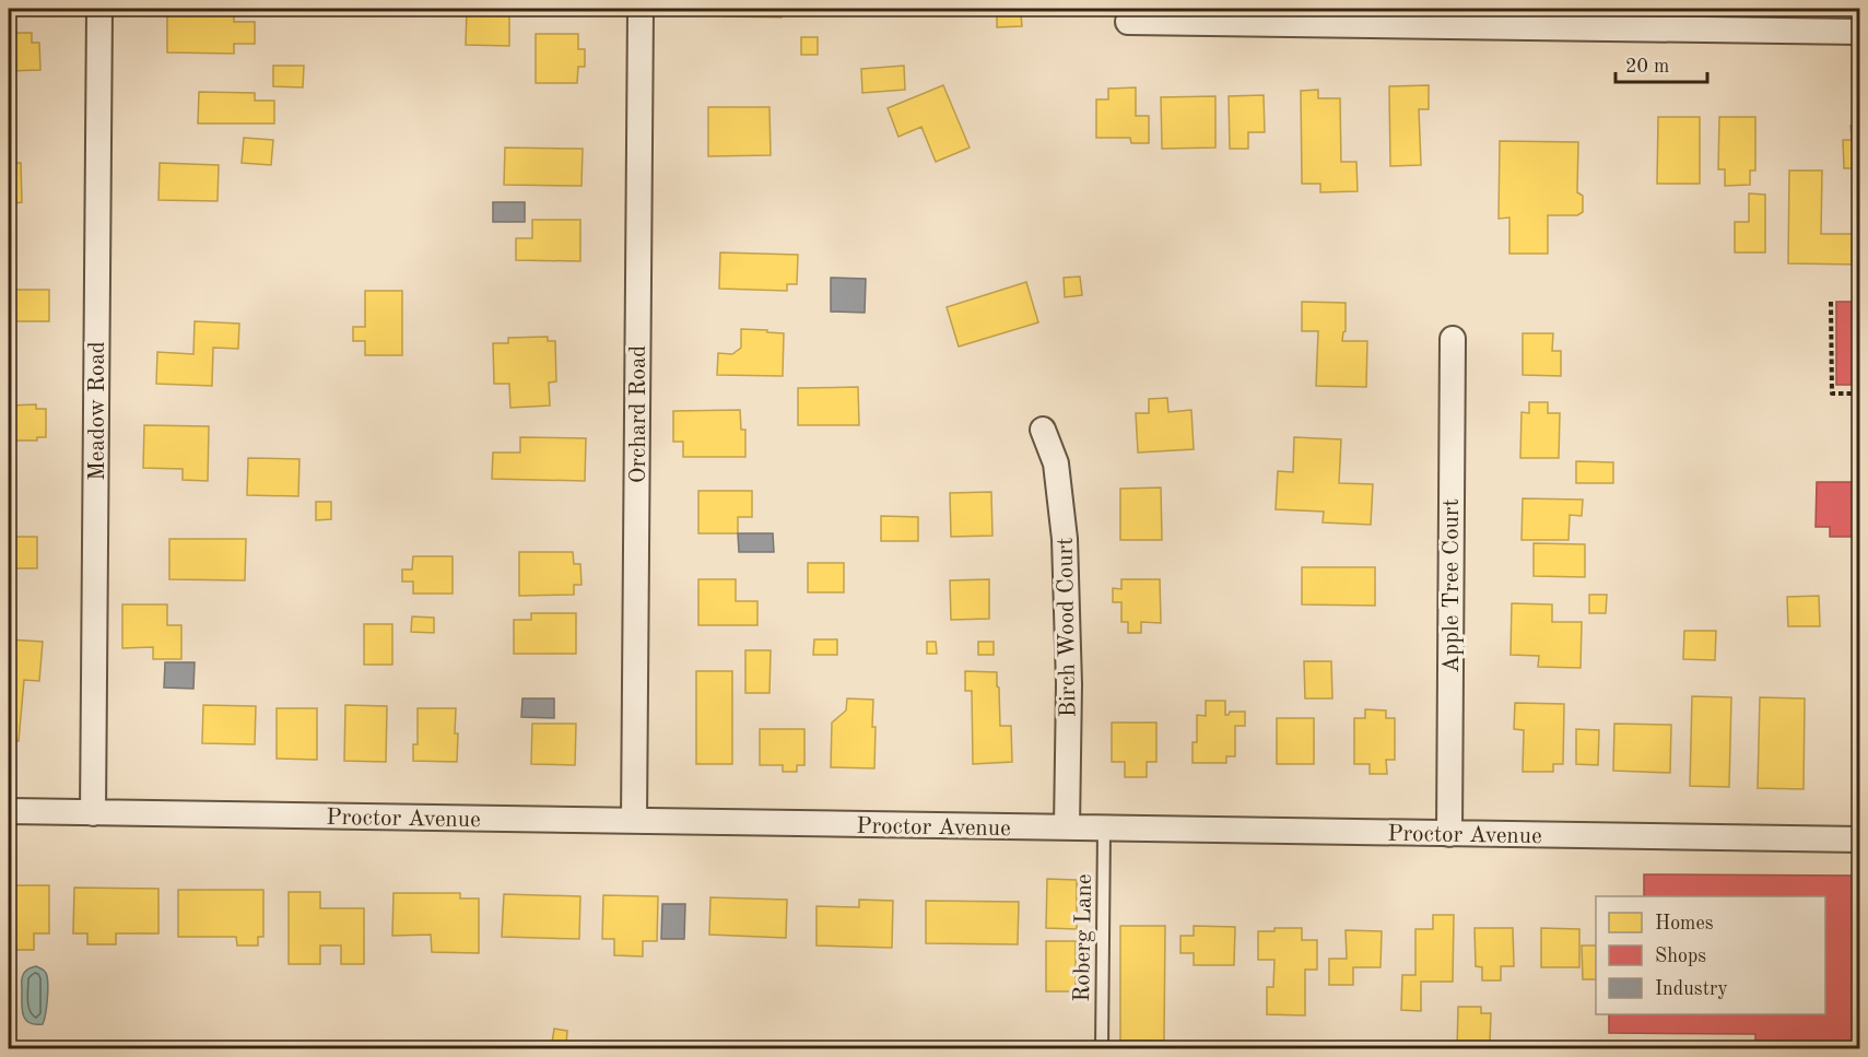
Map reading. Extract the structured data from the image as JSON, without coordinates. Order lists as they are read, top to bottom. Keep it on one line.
{"streets":{"street":["Meadow Road","Orchard Road","Apple Tree Court","Birch Wood Court","Proctor Avenue"],"lane":["Roberg Lane"]},"crossings":[["Meadow Road","Proctor Avenue"],["Orchard Road","Proctor Avenue"],["Apple Tree Court","Proctor Avenue"],["Birch Wood Court","Proctor Avenue"],["Proctor Avenue","Roberg Lane"]],"legend":["Homes","Shops","Industry"],"scale_bar":"20 m"}
